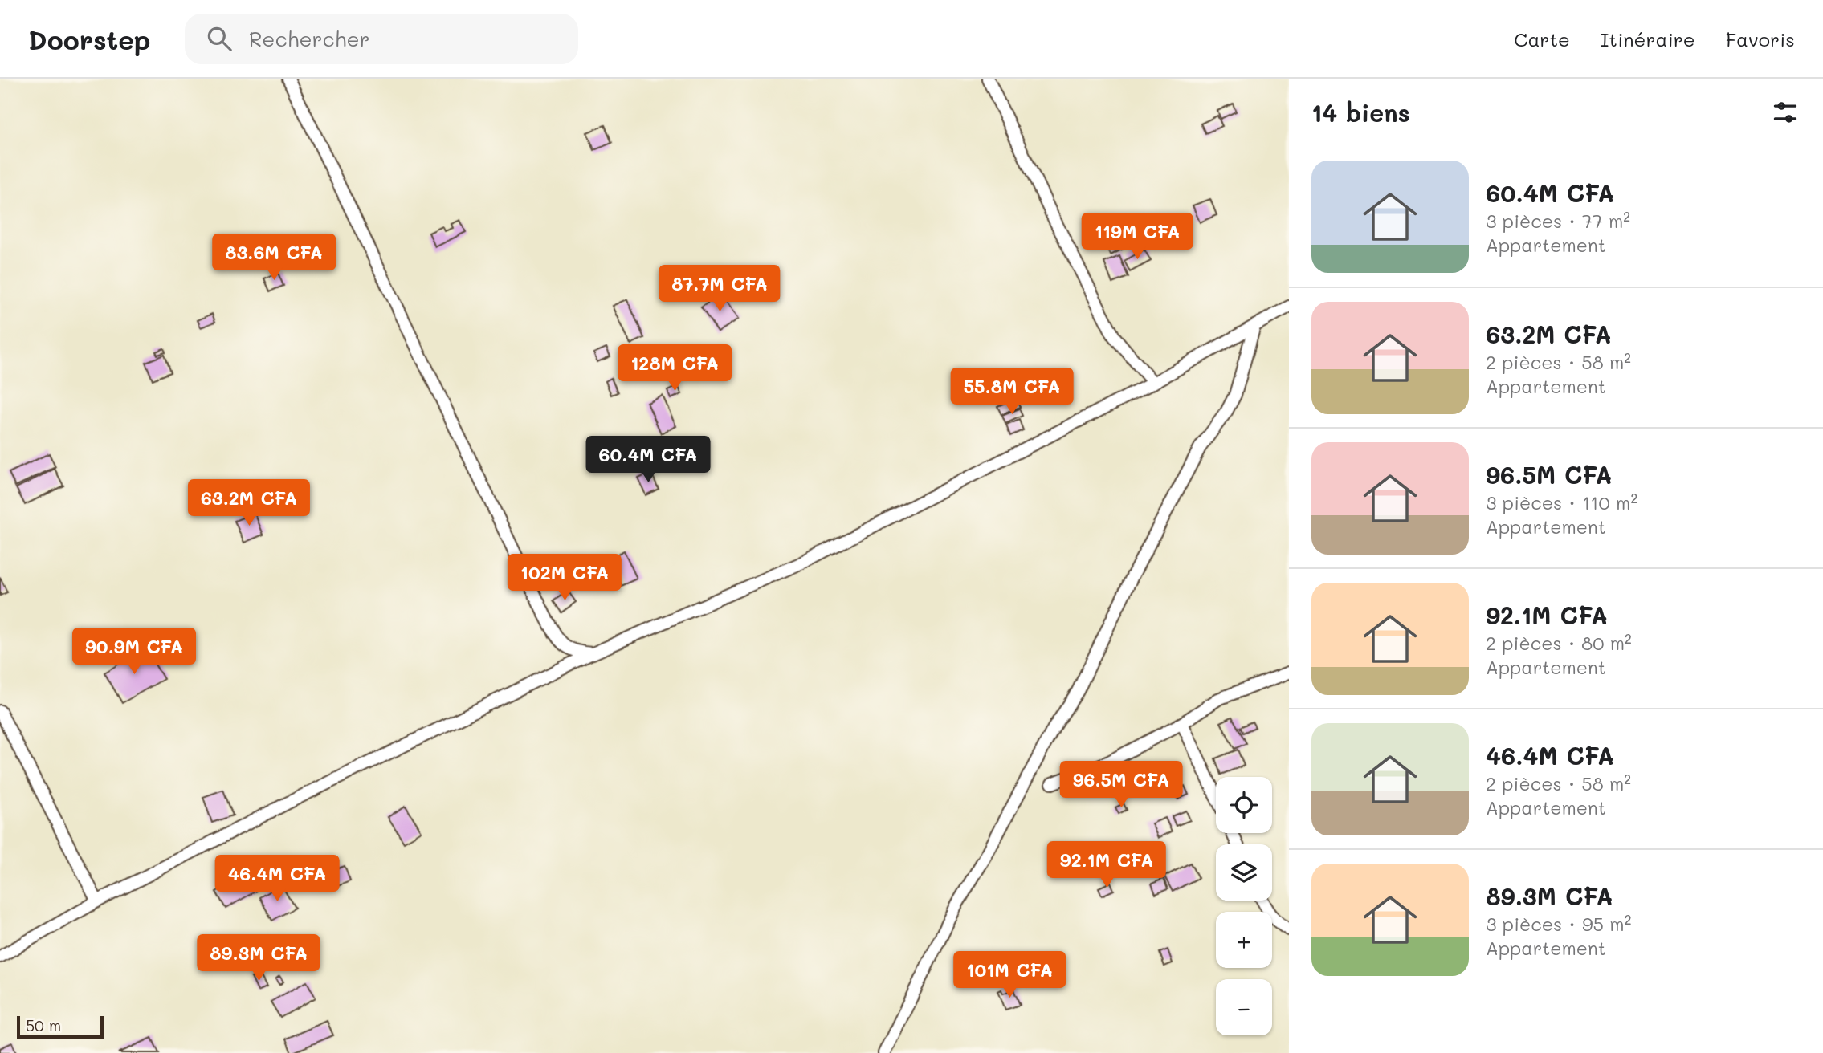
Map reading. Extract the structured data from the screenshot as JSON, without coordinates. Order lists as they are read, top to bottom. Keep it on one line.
{"scale_bar":"50 m","page":{"header":"Doorstep","search":"Rechercher","nav":["Carte","Itinéraire","Favoris"],"heading":"14 biens","list":[{"name":"60.4M CFA","note":"3 pièces · 77 m² · Appartement"},{"name":"63.2M CFA","note":"2 pièces · 58 m² · Appartement"},{"name":"96.5M CFA","note":"3 pièces · 110 m² · Appartement"},{"name":"92.1M CFA","note":"2 pièces · 80 m² · Appartement"},{"name":"46.4M CFA","note":"2 pièces · 58 m² · Appartement"},{"name":"89.3M CFA","note":"3 pièces · 95 m² · Appartement"}],"price":["119M CFA","83.6M CFA","87.7M CFA","128M CFA","55.8M CFA","60.4M CFA","63.2M CFA","102M CFA","90.9M CFA","96.5M CFA","92.1M CFA","46.4M CFA","89.3M CFA","101M CFA"],"map_buttons":["+","−"],"scale":"50 m"}}
